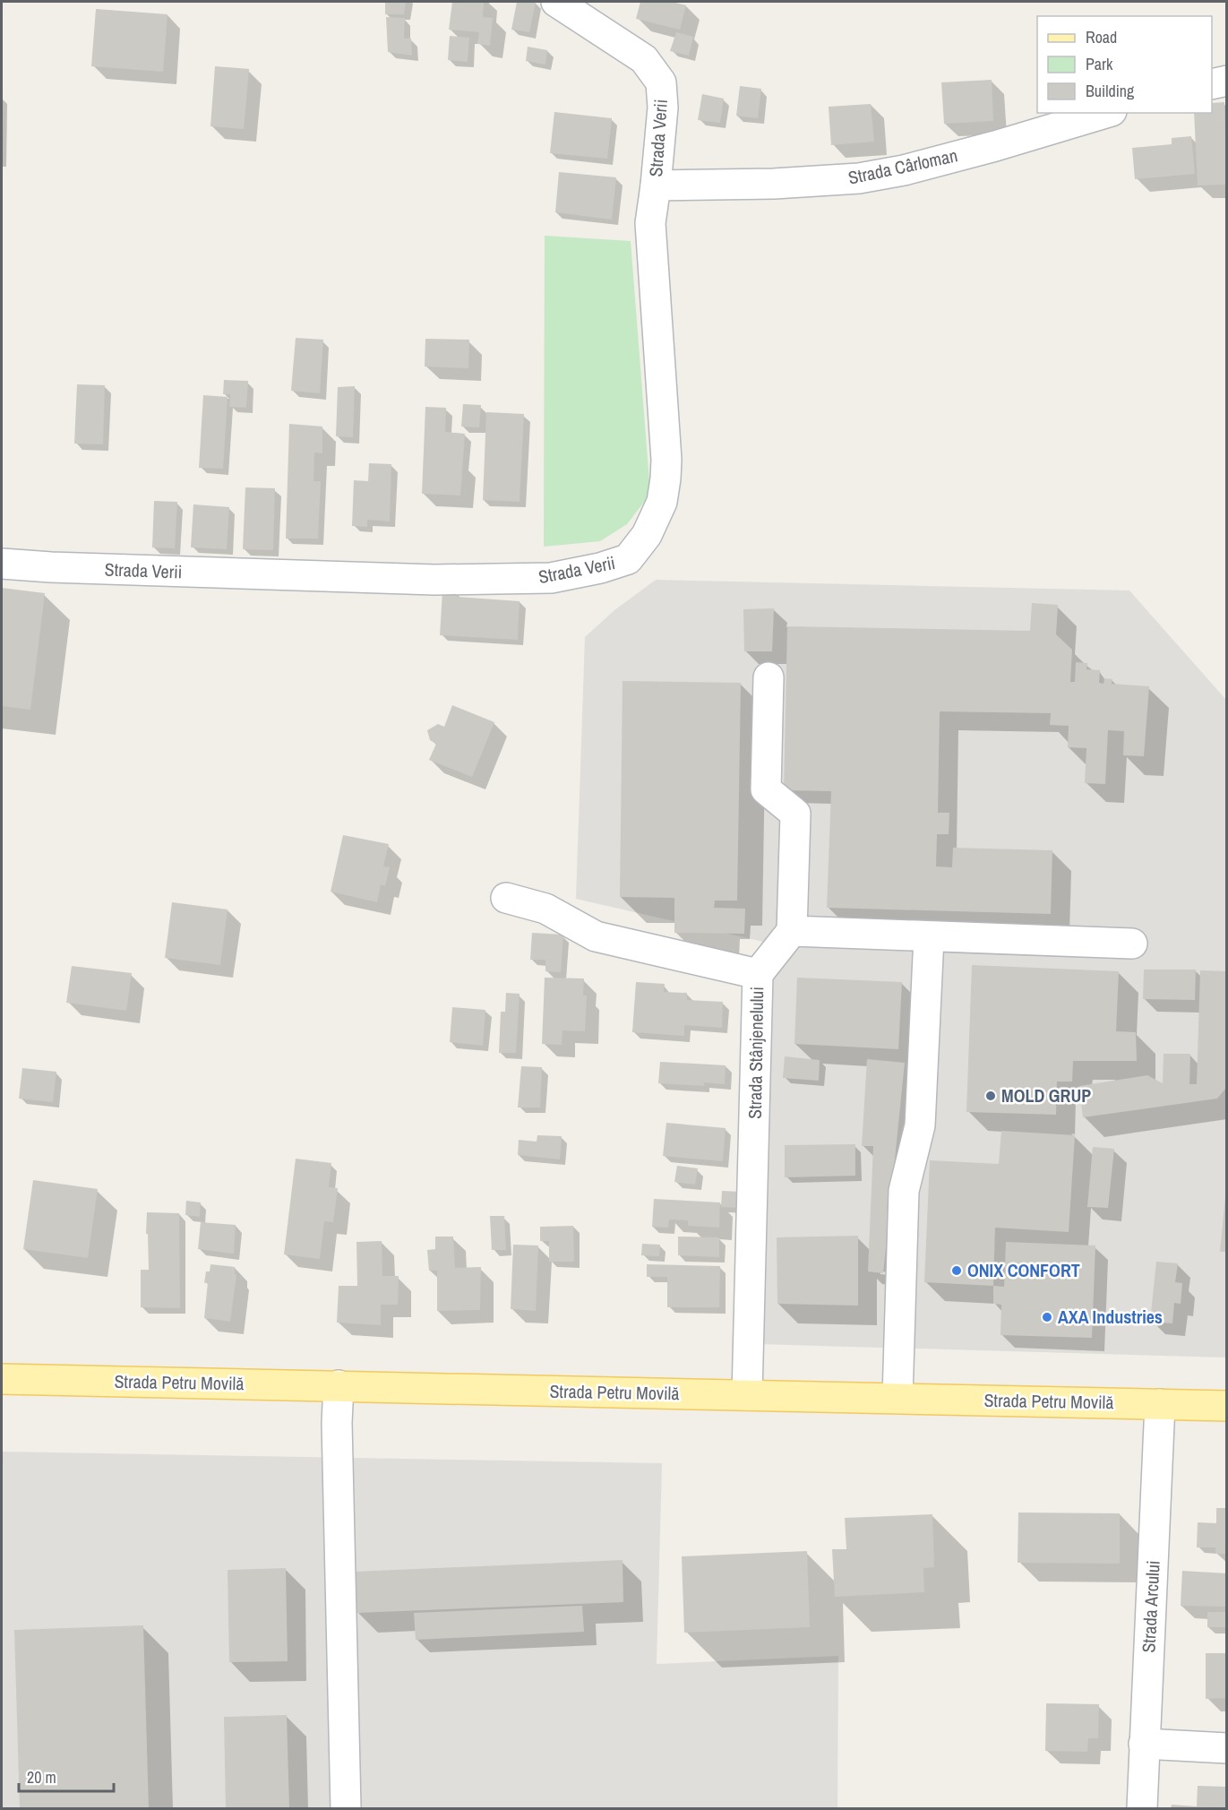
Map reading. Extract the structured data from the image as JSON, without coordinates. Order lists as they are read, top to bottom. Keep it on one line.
{"streets":{"main road":["Strada Petru Movilă"],"street":["Strada Verii","Strada Cârloman","Strada Stânjenelului","Strada Arcului"]},"crossings":[["Strada Verii","Strada Cârloman"],["Strada Stânjenelului","Strada Petru Movilă"],["Strada Petru Movilă","Strada Arcului"]],"places":["MOLD GRUP","ONIX CONFORT","AXA Industries"],"legend":["Road","Park","Building"],"scale_bar":"20 m"}
